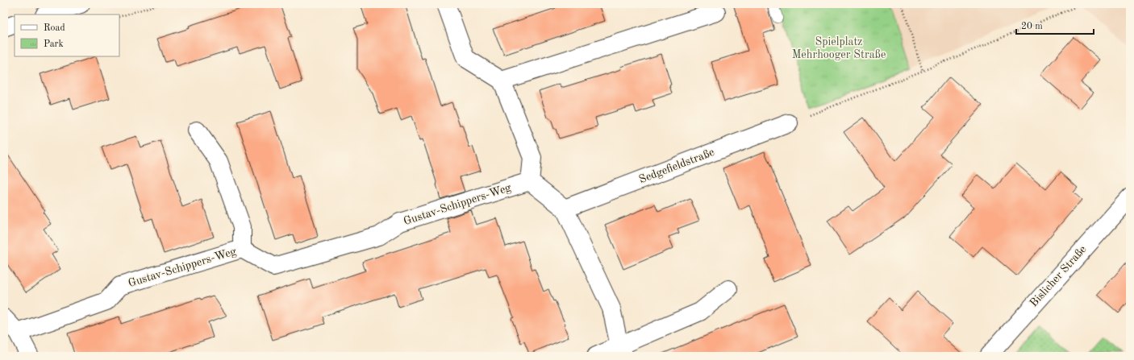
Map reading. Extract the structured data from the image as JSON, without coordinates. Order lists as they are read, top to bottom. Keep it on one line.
{"streets":{"street":["Sedgefieldstraße","Gustav-Schippers-Weg","Bislicher Straße"]},"parks":["Spielplatz Mehrhooger Straße"],"legend":["Road","Park"],"scale_bar":"20 m"}
